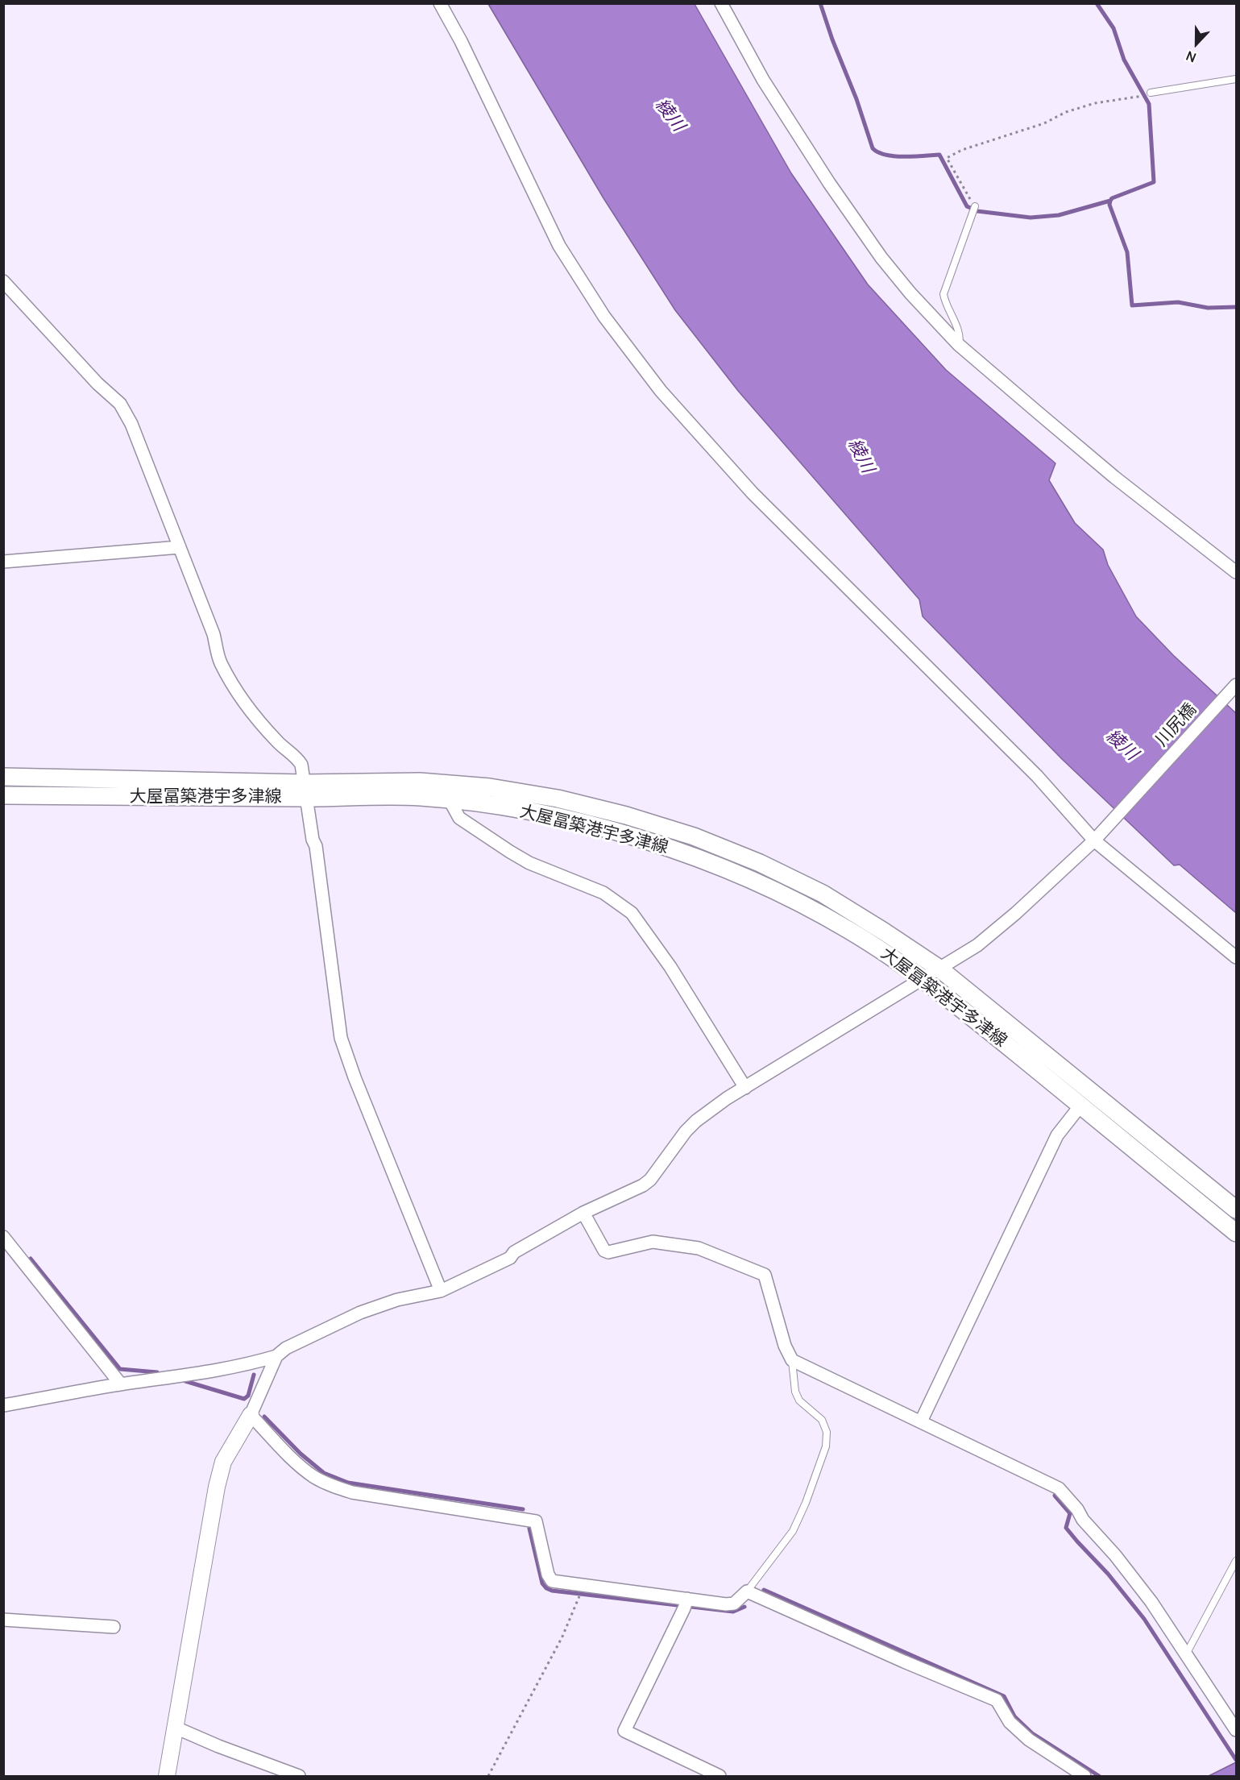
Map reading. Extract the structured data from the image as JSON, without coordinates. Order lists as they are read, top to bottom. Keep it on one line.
{"streets":{"main road":["大屋冨築港宇多津線"],"street":["川尻橋"]},"crossings":[["川尻橋","大屋冨築港宇多津線"]],"water":["綾川"],"north":"bottom"}
